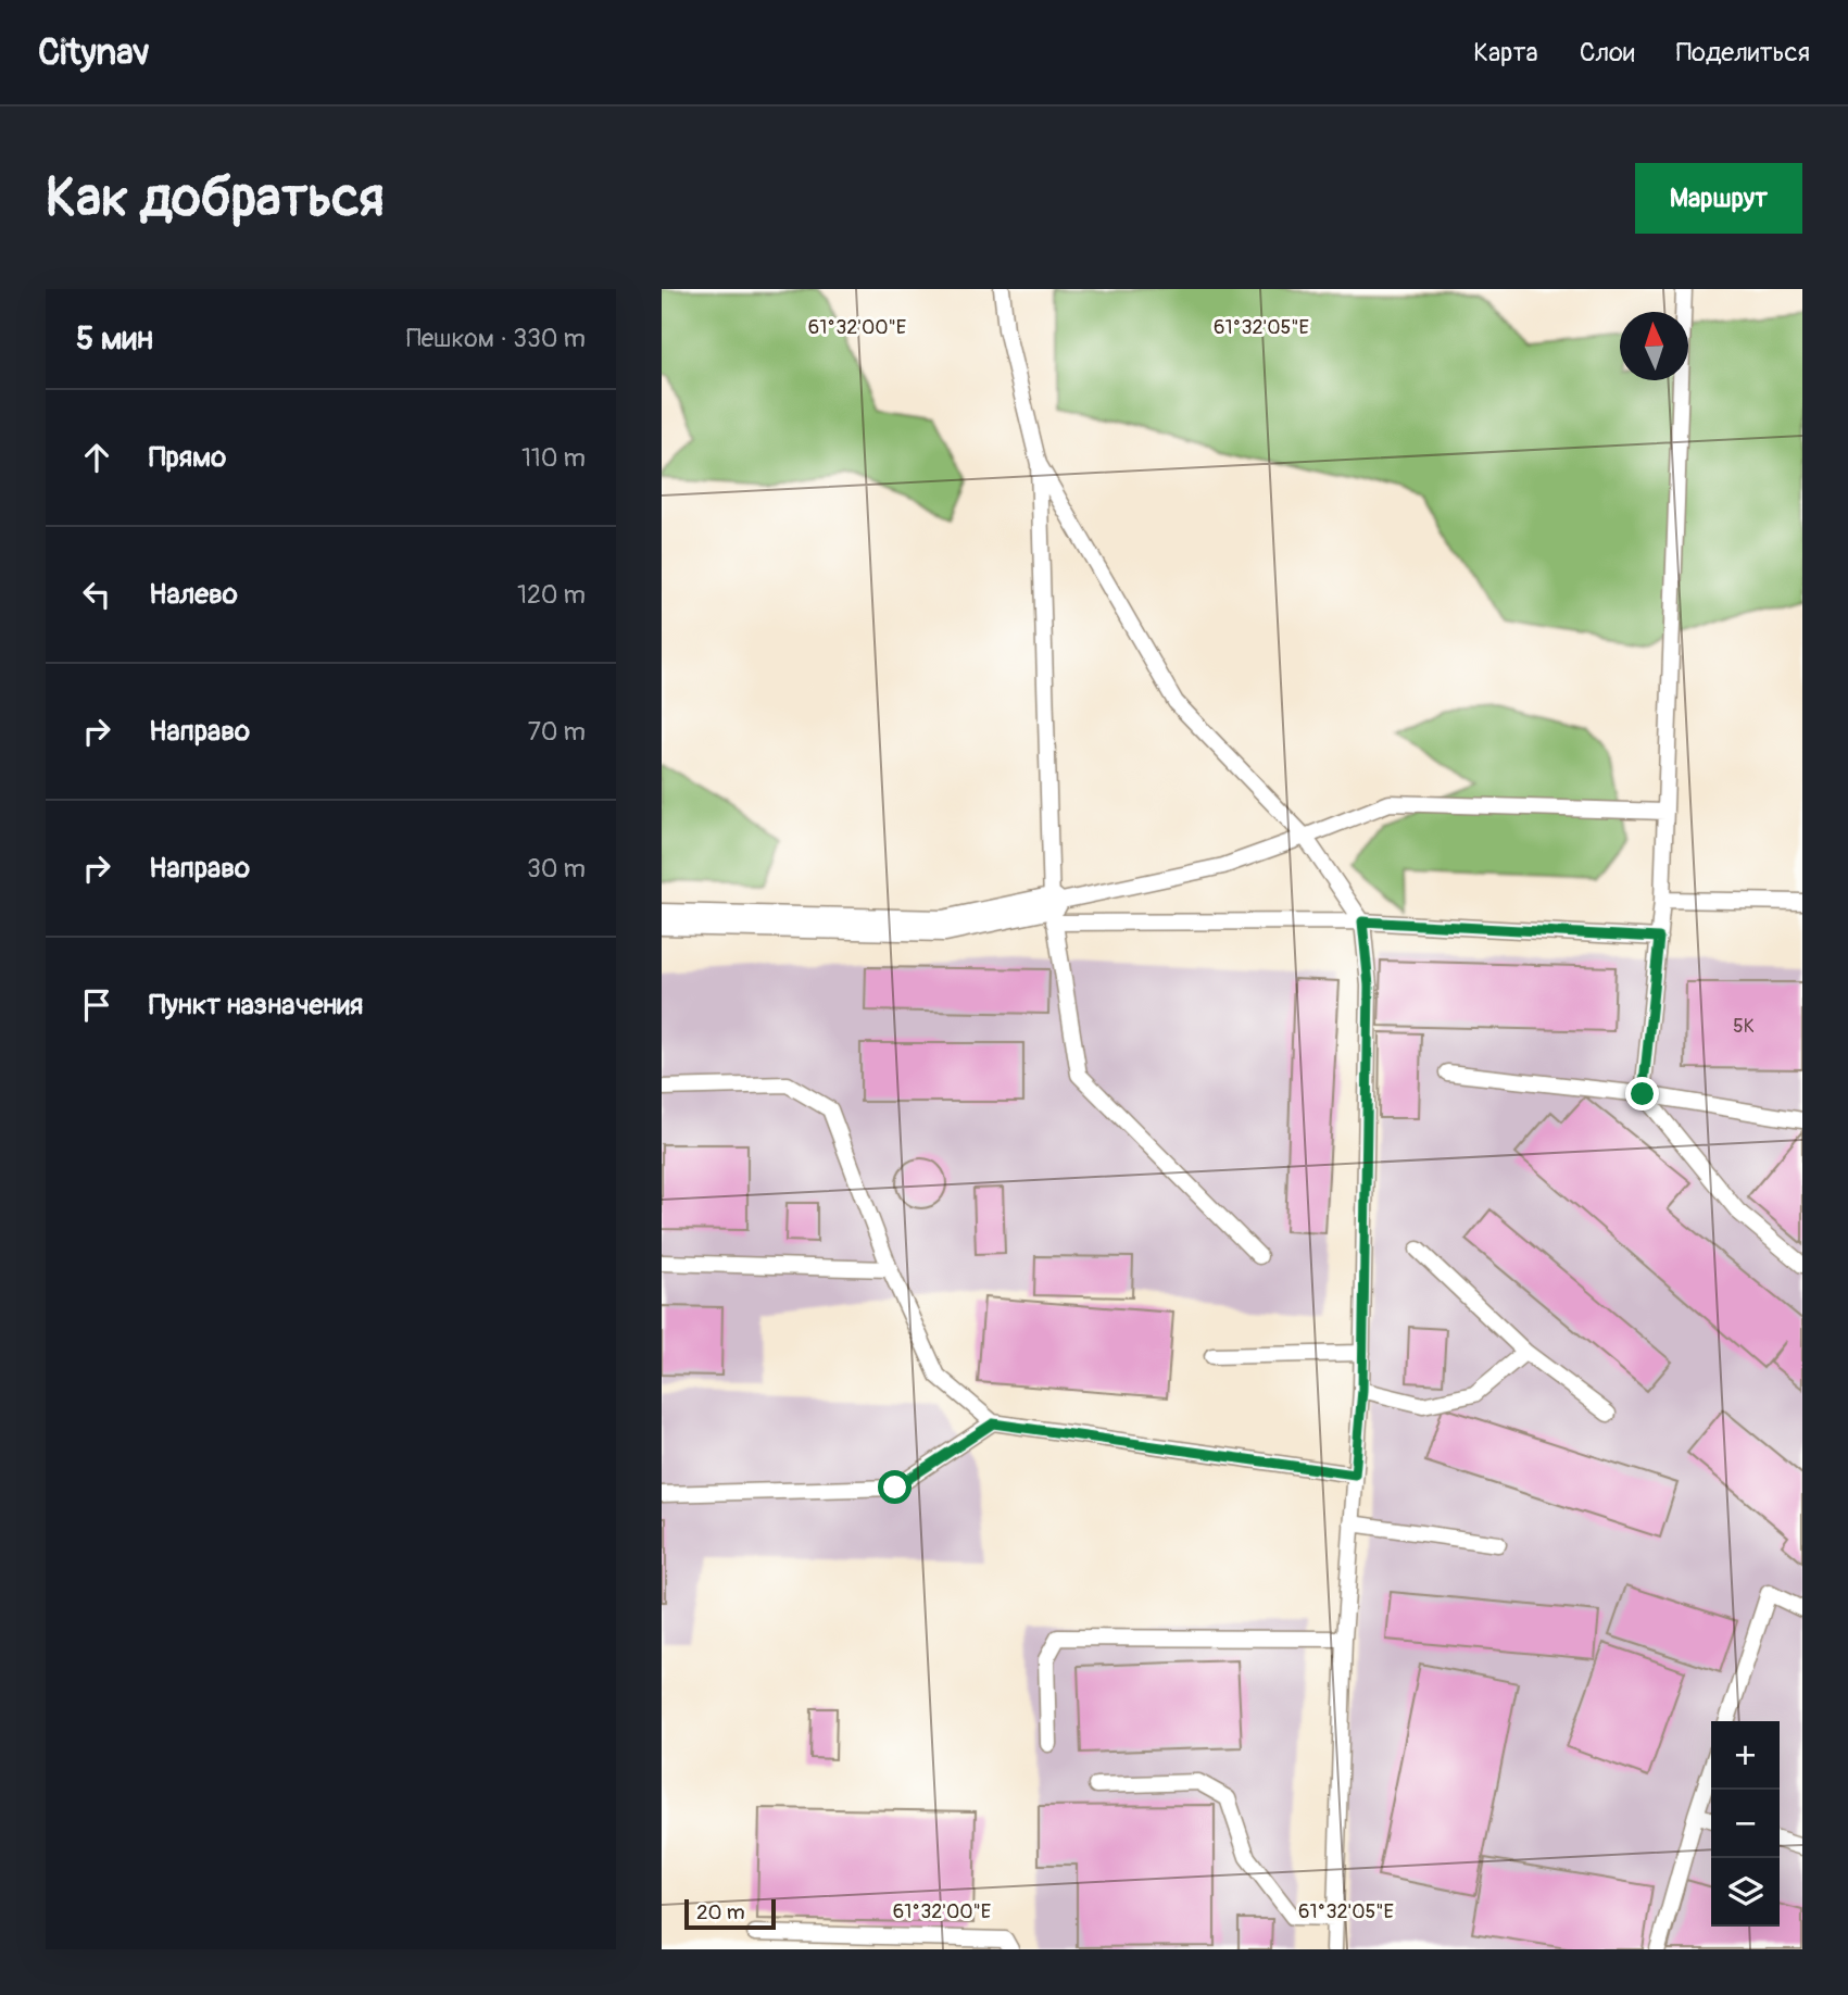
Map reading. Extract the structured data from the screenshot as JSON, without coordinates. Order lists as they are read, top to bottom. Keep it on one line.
{"house_numbers":["5К"],"scale_bar":"20 m","north":"top","page":{"header":"Citynav","nav":["Карта","Слои","Поделиться"],"buttons":"Маршрут","title":"Как добраться","heading":["5 мин","Пешком · 330 m"],"list":[["Прямо","110 m"],["Налево","120 m"],["Направо","70 m"],["Направо","30 m"],"Пункт назначения"],"map_buttons":["+","−"],"scale":"20 m"},"coordinates":["61°32'00\"E","61°32'05\"E"]}
